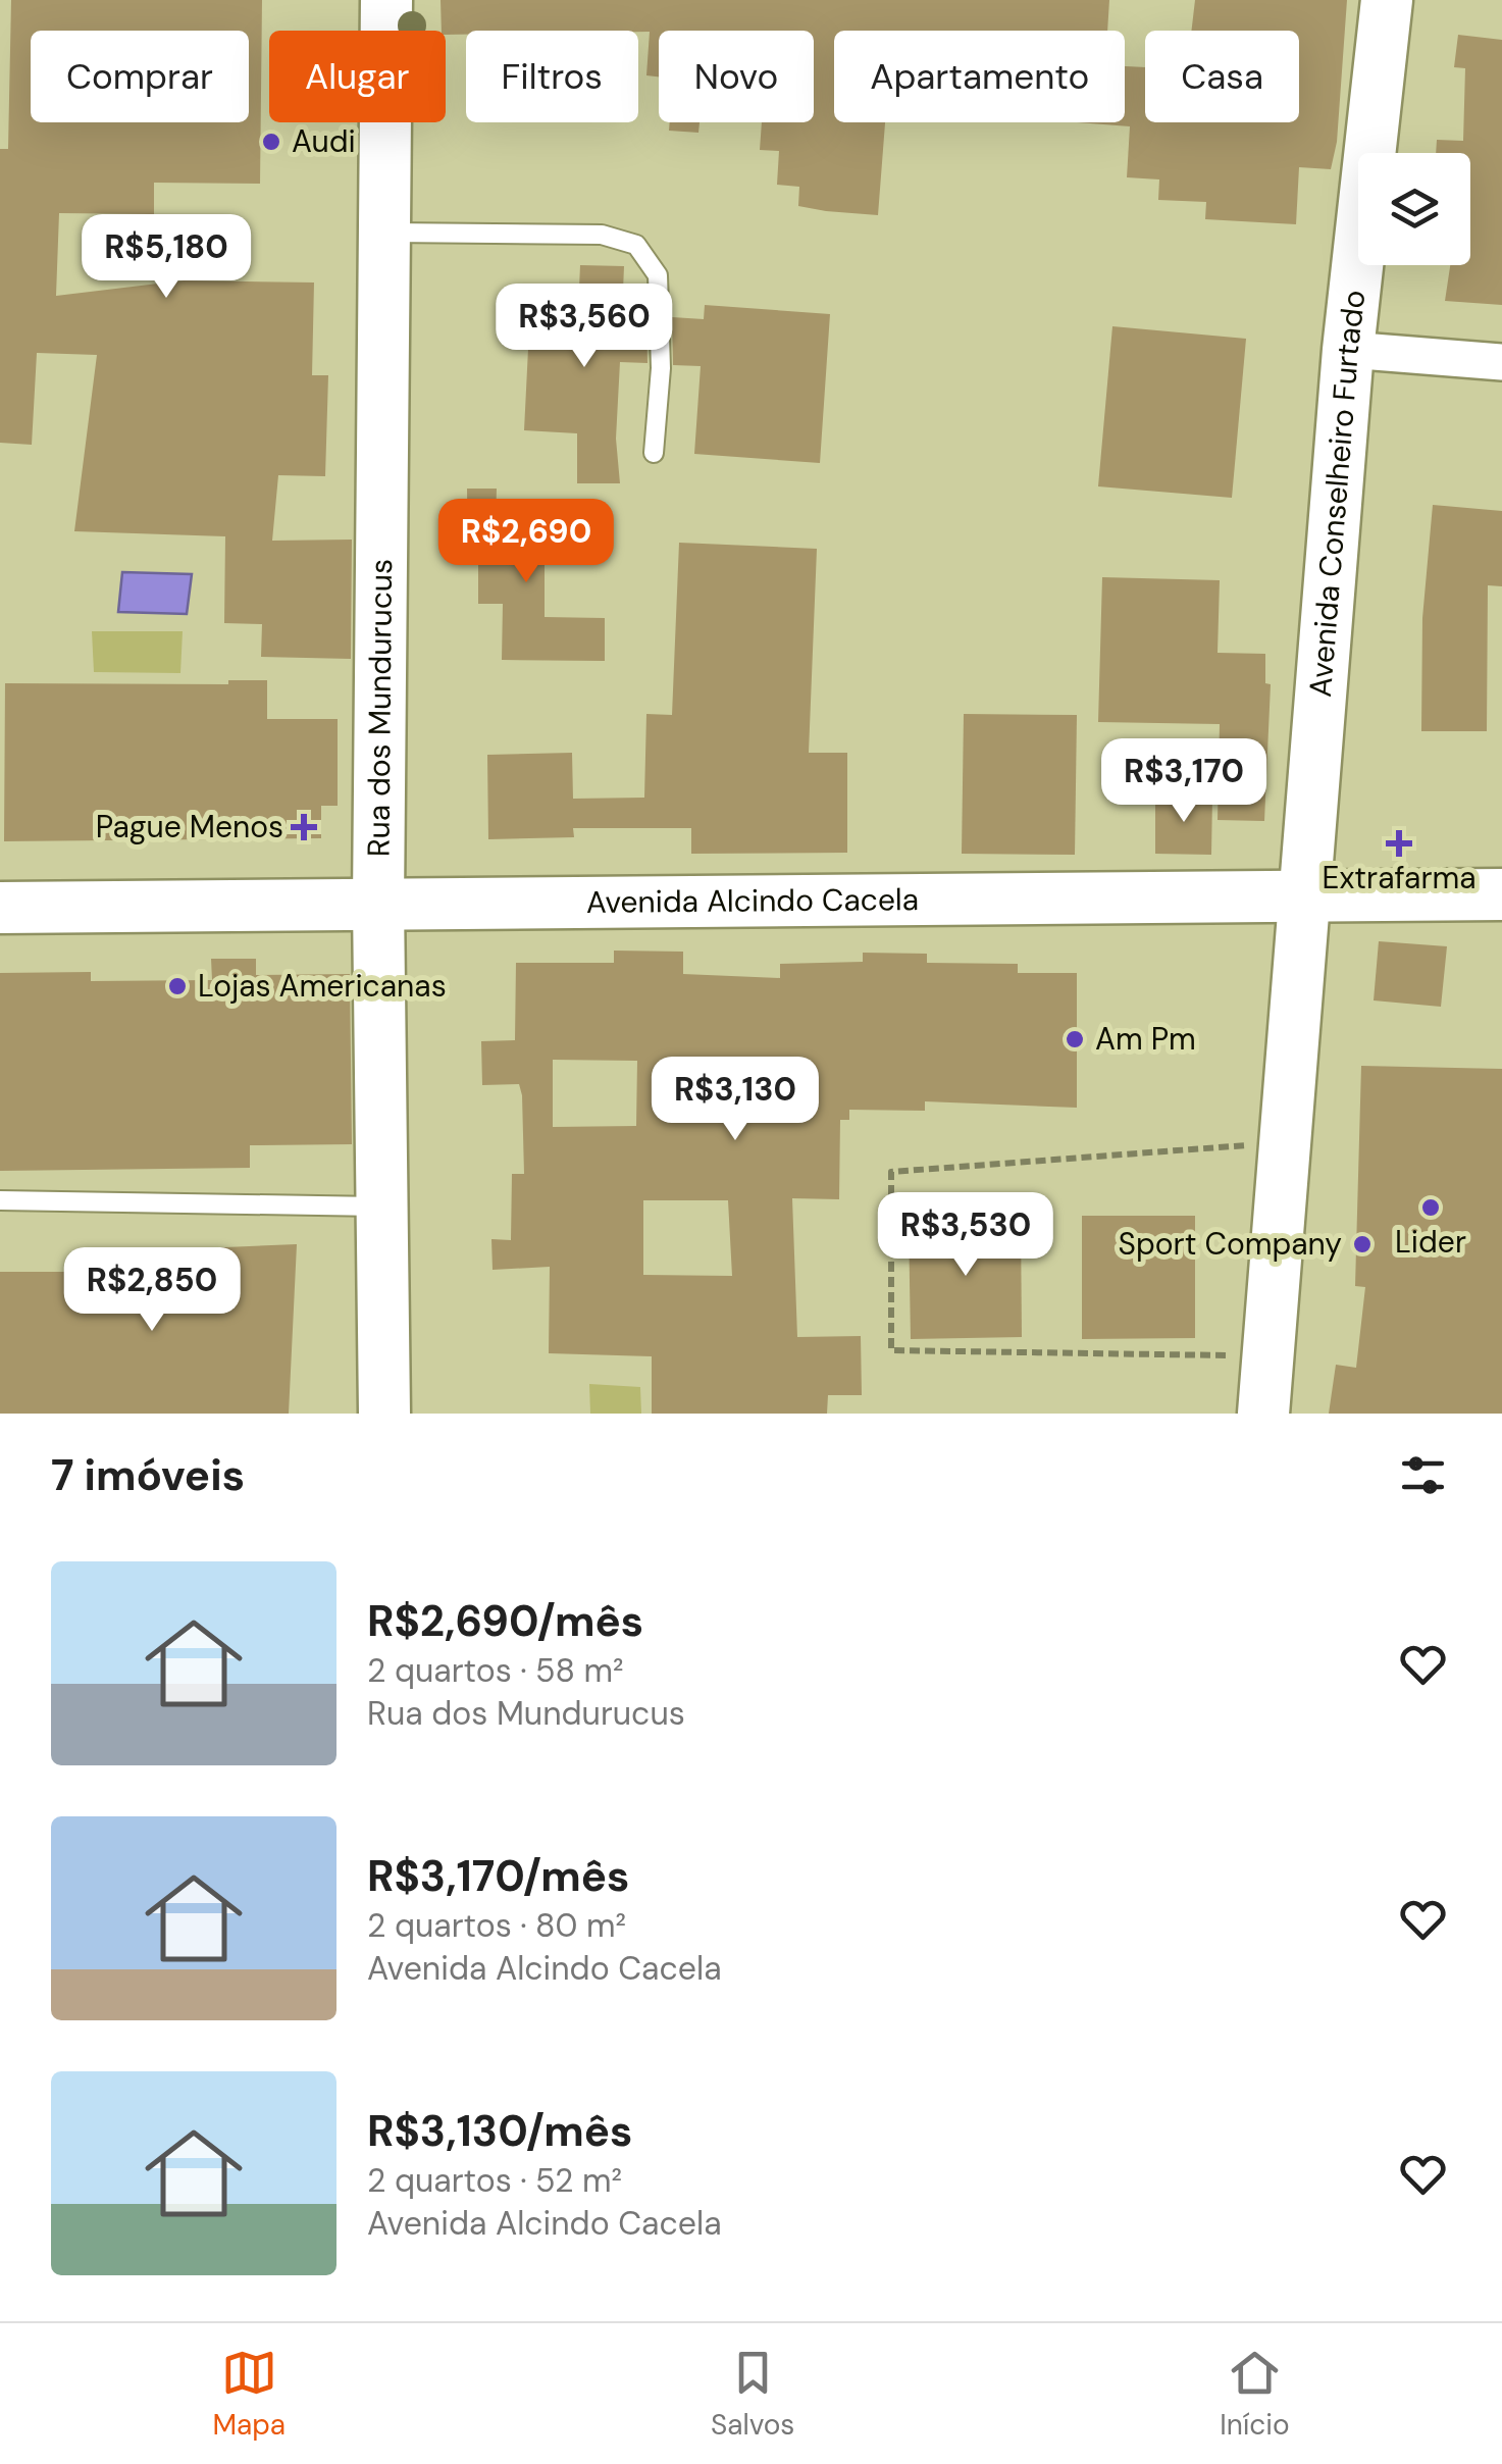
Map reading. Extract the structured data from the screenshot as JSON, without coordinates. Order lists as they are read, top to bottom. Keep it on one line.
{"streets":{"main road":["Avenida Conselheiro Furtado","Rua dos Mundurucus","Avenida Alcindo Cacela"]},"crossings":[["Avenida Conselheiro Furtado","Avenida Alcindo Cacela"],["Rua dos Mundurucus","Avenida Alcindo Cacela"]],"places":{"other":["Audi","Lojas Americanas","Am Pm","Lider","Sport Company"],"health":["Pague Menos","Extrafarma"]},"page":{"chip":["Comprar","Alugar","Filtros","Novo","Apartamento","Casa"],"price":["R$5,180","R$3,560","R$2,690","R$3,170","R$3,130","R$3,530","R$2,850"],"heading":"7 imóveis","list":[{"name":"R$2,690/mês","note":"2 quartos · 58 m² · Rua dos Mundurucus"},{"name":"R$3,170/mês","note":"2 quartos · 80 m² · Avenida Alcindo Cacela"},{"name":"R$3,130/mês","note":"2 quartos · 52 m² · Avenida Alcindo Cacela"}],"tabs":["Mapa","Salvos","Início"]}}
